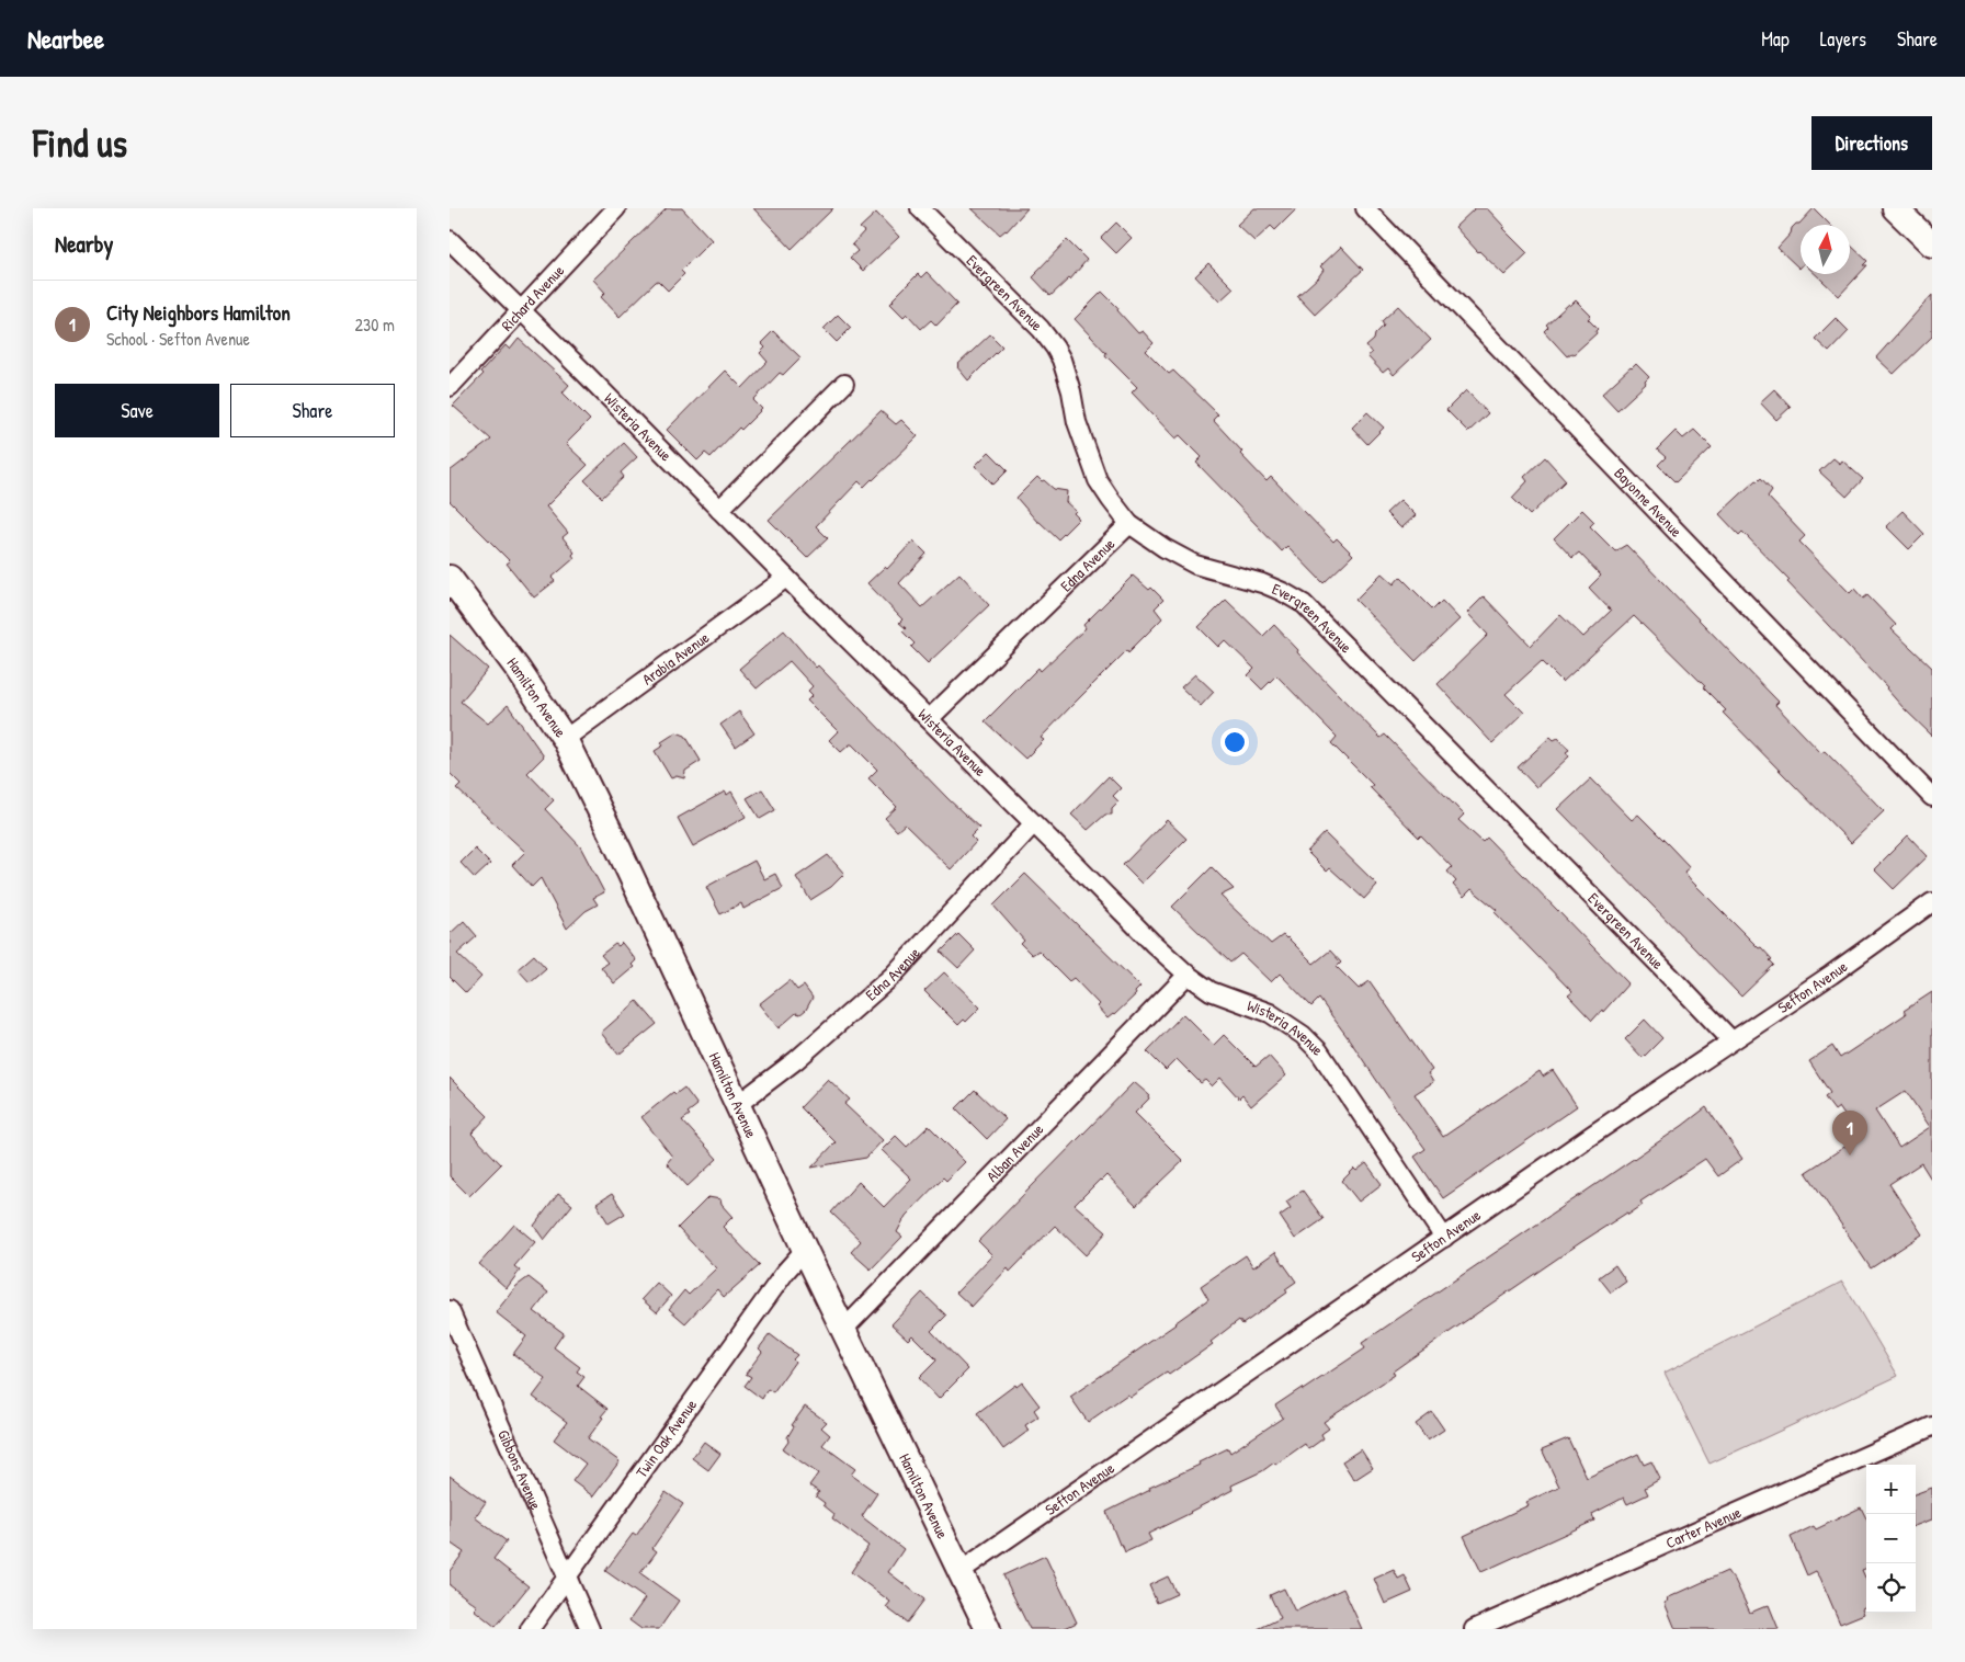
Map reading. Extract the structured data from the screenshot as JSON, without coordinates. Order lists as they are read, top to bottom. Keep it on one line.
{"streets":{"street":["Evergreen Avenue","Richard Avenue","Wisteria Avenue","Bayonne Avenue","Edna Avenue","Arabia Avenue","Hamilton Avenue","Sefton Avenue","Alban Avenue","Twin Oak Avenue","Gibbons Avenue","Carter Avenue"]},"crossings":[["Evergreen Avenue","Edna Avenue"],["Evergreen Avenue","Sefton Avenue"],["Richard Avenue","Wisteria Avenue"],["Wisteria Avenue","Edna Avenue"],["Wisteria Avenue","Arabia Avenue"],["Wisteria Avenue","Sefton Avenue"],["Wisteria Avenue","Alban Avenue"],["Edna Avenue","Hamilton Avenue"],["Arabia Avenue","Hamilton Avenue"],["Hamilton Avenue","Sefton Avenue"],["Hamilton Avenue","Alban Avenue"],["Hamilton Avenue","Twin Oak Avenue"],["Twin Oak Avenue","Gibbons Avenue"]],"north":"top","page":{"header":"Nearbee","nav":["Map","Layers","Share"],"buttons":["Directions",["Save","Share"]],"title":"Find us","heading":"Nearby","list":[{"mark":"1","name":"City Neighbors Hamilton","note":"School · Sefton Avenue","value":"230 m"}],"pins":"1","map_buttons":["+","−"]}}
